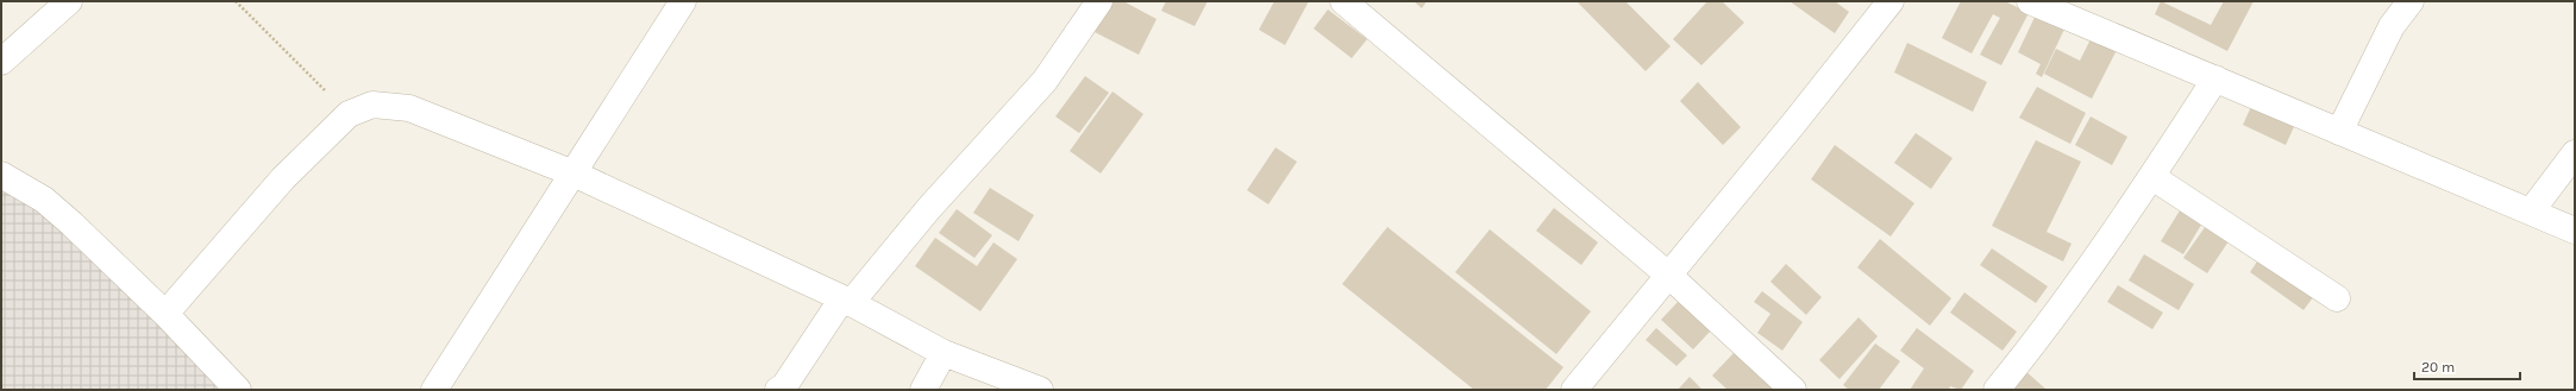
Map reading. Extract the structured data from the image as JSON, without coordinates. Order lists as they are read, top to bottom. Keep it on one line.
{"scale_bar":"20 m"}
